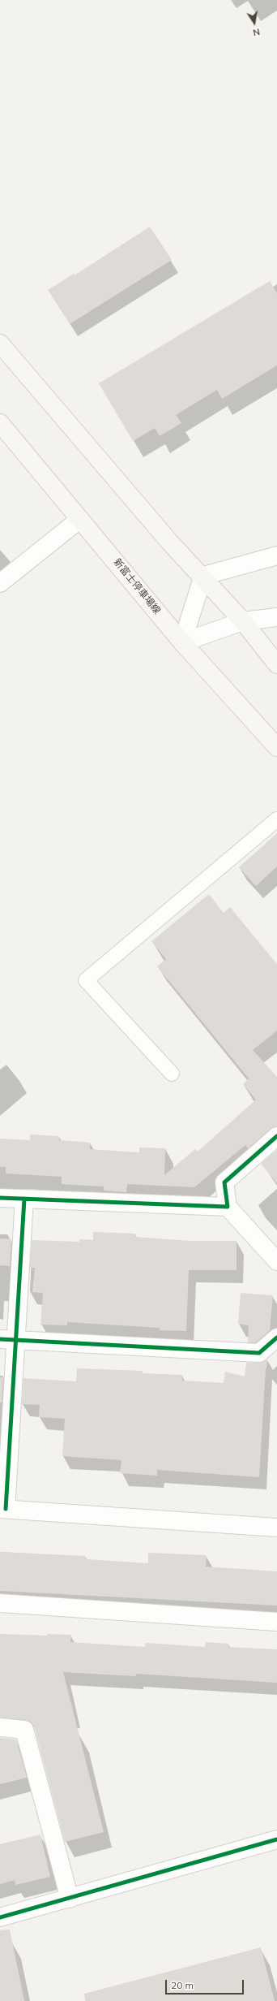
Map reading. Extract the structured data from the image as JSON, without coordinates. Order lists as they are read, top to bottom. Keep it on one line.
{"streets":{"main road":["新富士停車場線"]},"scale_bar":"20 m","north":"bottom"}
